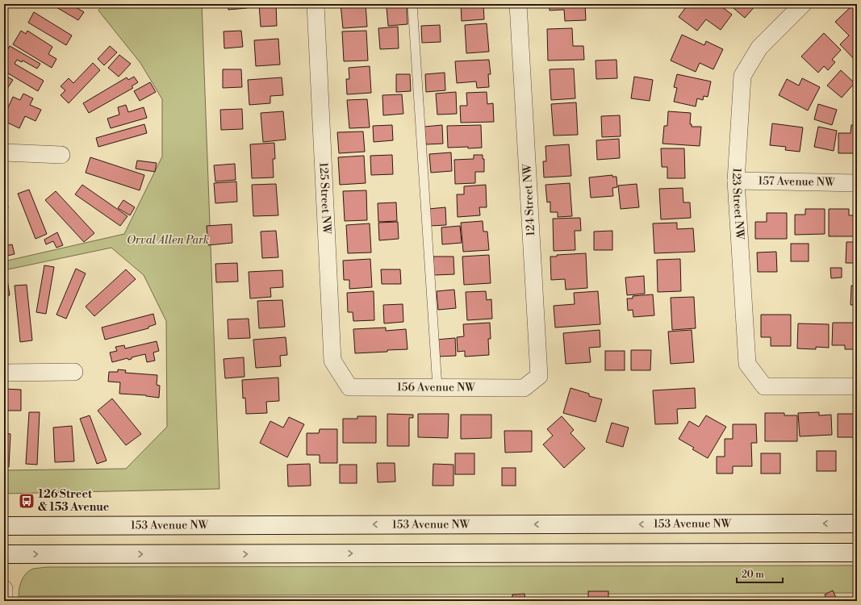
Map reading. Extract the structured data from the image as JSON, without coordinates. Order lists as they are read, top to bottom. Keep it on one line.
{"streets":{"main road":["153 Avenue NW"],"street":["157 Avenue NW","125 Street NW","124 Street NW","123 Street NW","156 Avenue NW"]},"crossings":[["157 Avenue NW","123 Street NW"],["125 Street NW","156 Avenue NW"],["124 Street NW","156 Avenue NW"]],"parks":["Orval Allen Park"],"places":{"bus stop":["126 Street & 153 Avenue"]},"scale_bar":"20 m"}
